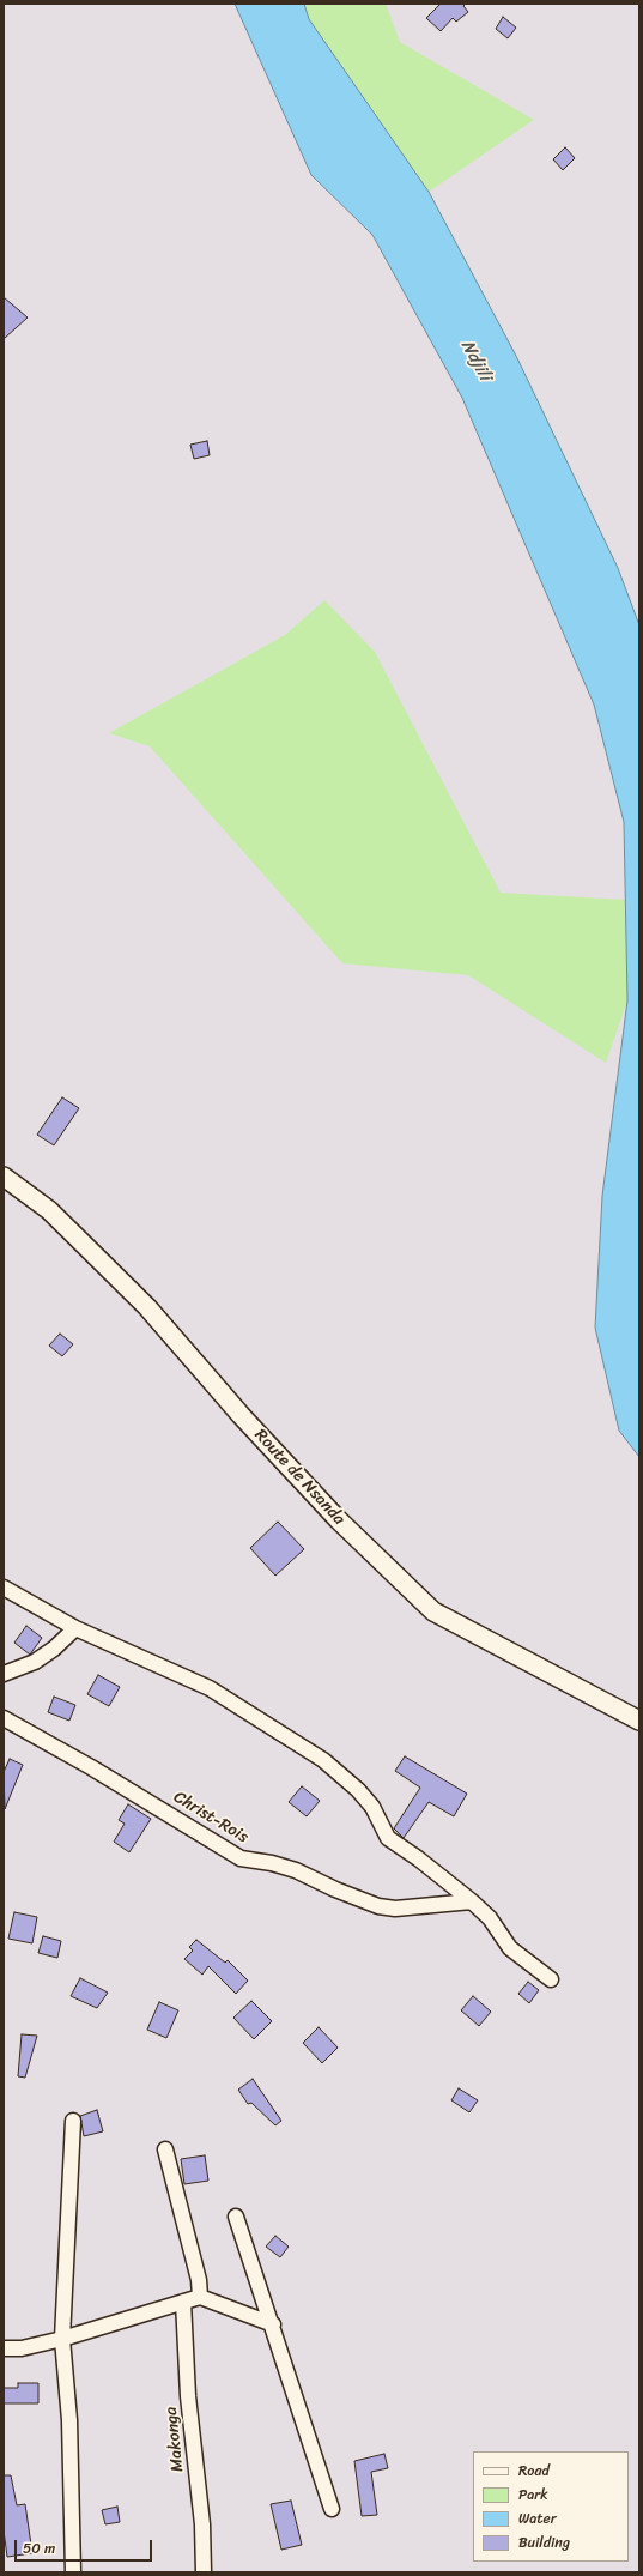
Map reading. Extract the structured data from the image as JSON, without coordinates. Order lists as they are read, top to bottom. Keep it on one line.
{"streets":{"street":["Route de Nsanda","Christ-Rois","Makonga"]},"water":["Ndjili"],"legend":["Road","Park","Water","Building"],"scale_bar":"50 m"}
